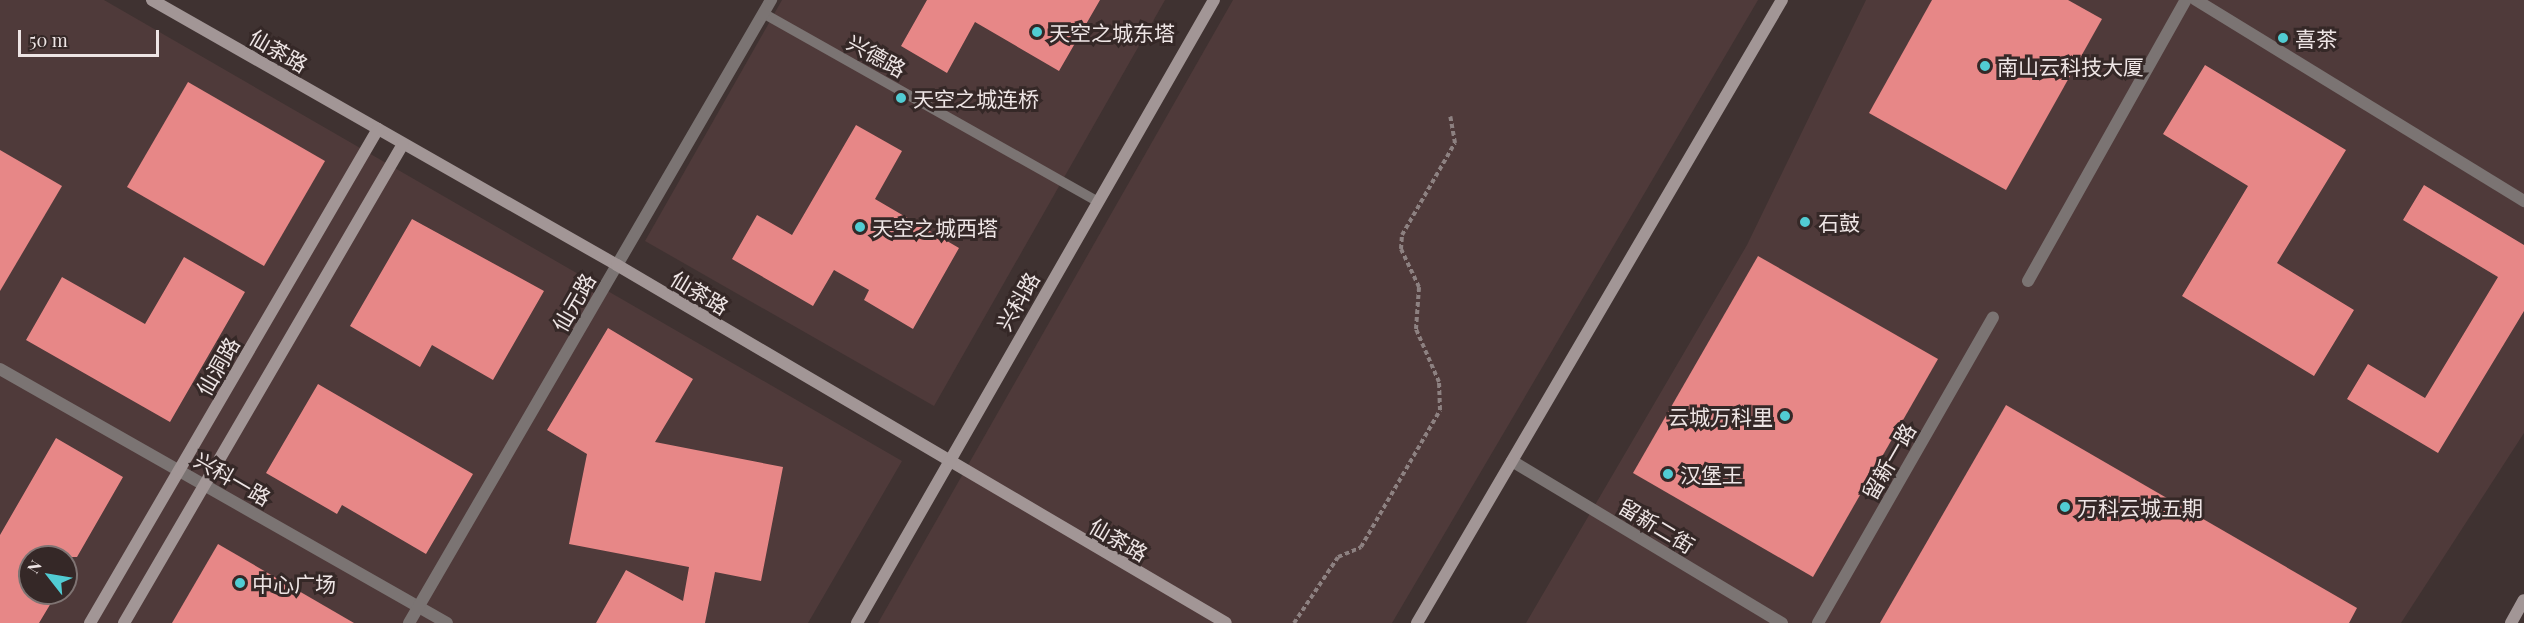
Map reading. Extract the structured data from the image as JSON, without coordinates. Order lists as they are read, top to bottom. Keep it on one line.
{"streets":{"street":["仙茶路","兴科路","仙元路","仙洞路","留新一路","兴科一路","留新二街"],"lane":["兴德路"]},"crossings":[["仙茶路","兴科路"],["仙茶路","仙元路"],["仙茶路","仙洞路"],["兴德路","兴科路"],["兴德路","仙元路"],["仙元路","兴科一路"],["仙洞路","兴科一路"]],"places":["天空之城东塔","喜茶","南山云科技大厦","天空之城连桥","石鼓","天空之城西塔","云城万科里","汉堡王","万科云城五期","中心广场"],"scale_bar":"50 m","north":"top left"}
